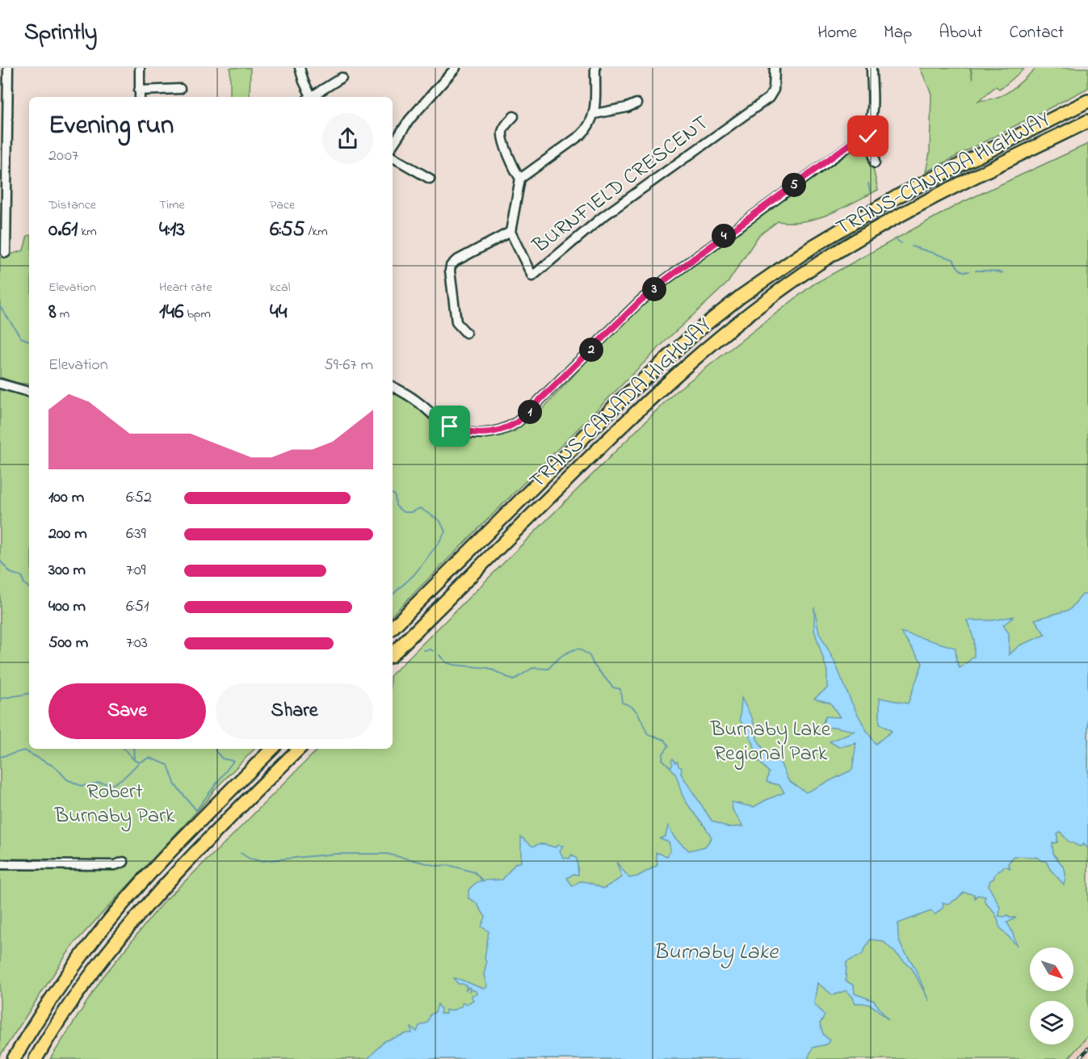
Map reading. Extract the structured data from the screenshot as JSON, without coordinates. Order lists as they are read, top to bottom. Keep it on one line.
{"streets":{"highway":["TRANS-CANADA HIGHWAY"],"street":["BURNFIELD CRESCENT"]},"water":["Burnaby Lake"],"parks":["Burnaby Lake Regional Park","Robert Burnaby Park"],"north":"bottom right","page":{"header":"Sprintly","nav":["Home","Map","About","Contact"],"heading":["Evening run","20:07"],"pins":["5","4","3","2","1"],"stats":[["Distance","0.61 km"],["Time","4:13"],["Pace","6:55 /km"],["Elevation","8 m"],["Heart rate","146 bpm"],["kcal","44"]],"chart":["Elevation","59–67 m"],"list":[{"name":"100 m","note":"6:52"},{"name":"200 m","note":"6:39"},{"name":"300 m","note":"7:09"},{"name":"400 m","note":"6:51"},{"name":"500 m","note":"7:03"}],"buttons":["Save","Share"]}}
